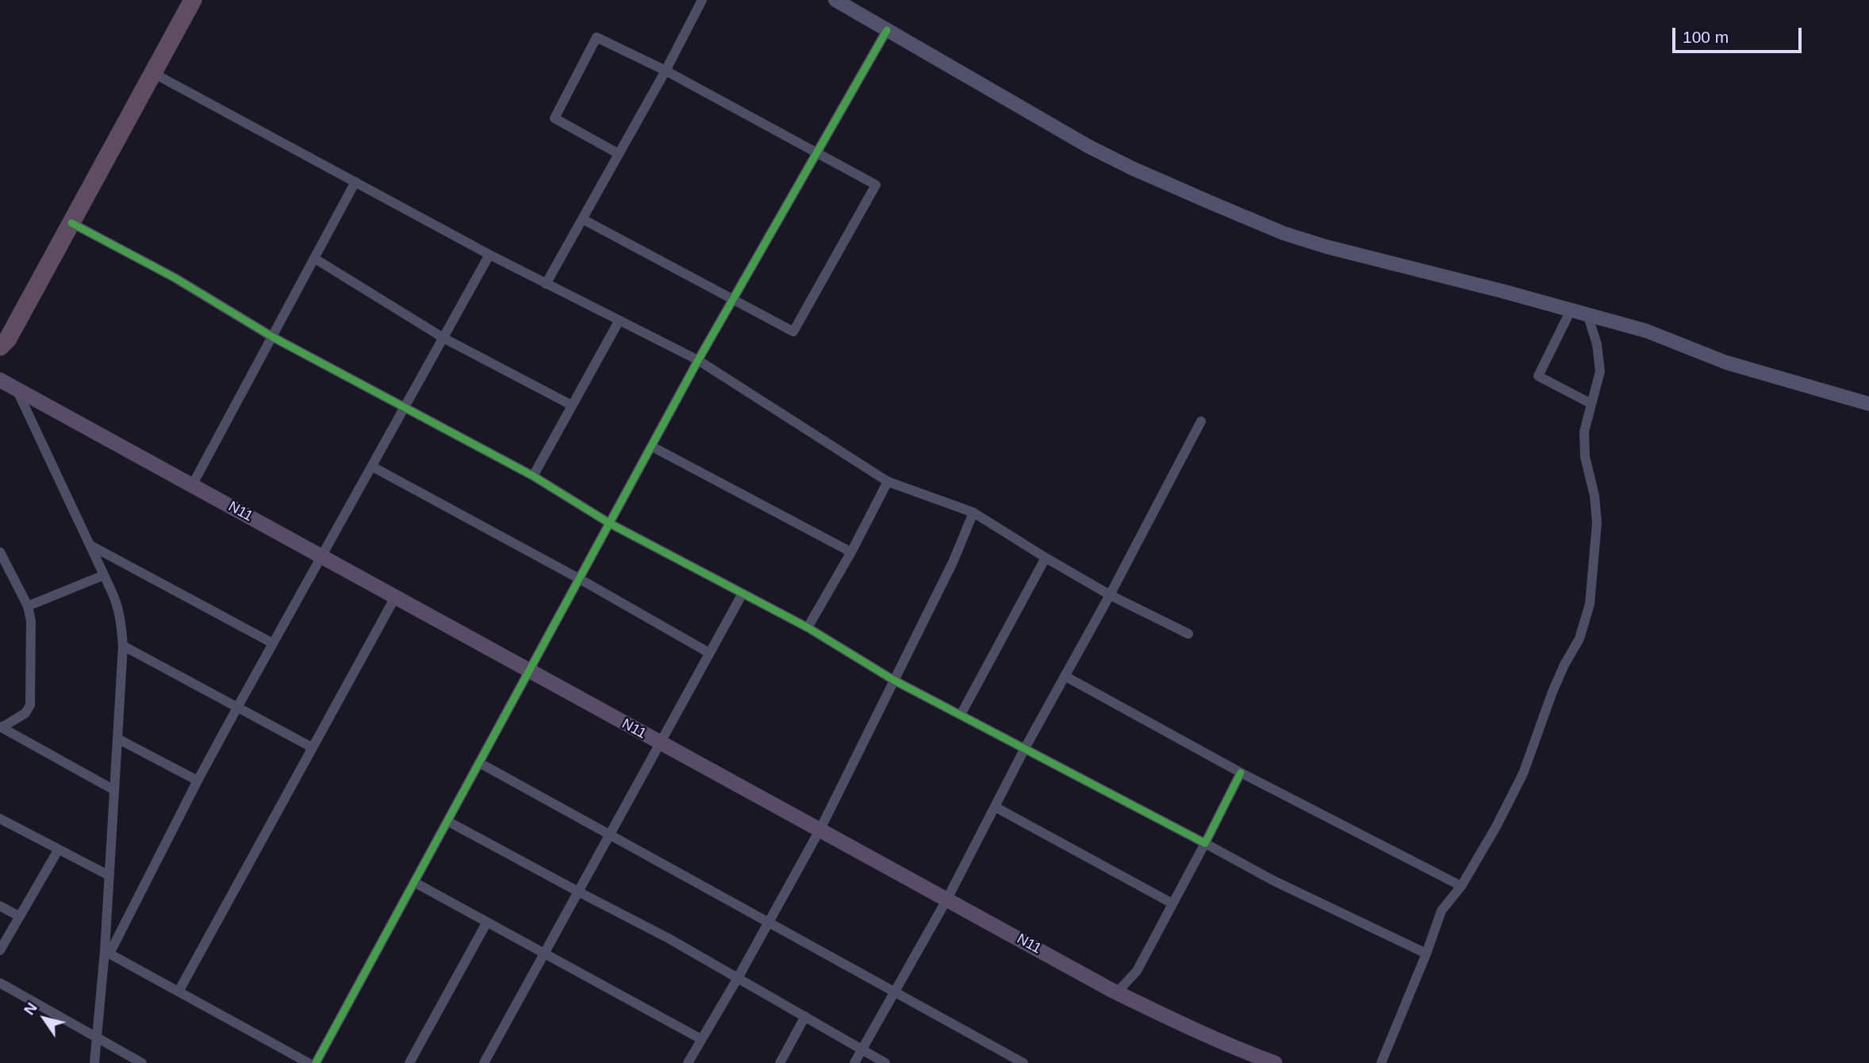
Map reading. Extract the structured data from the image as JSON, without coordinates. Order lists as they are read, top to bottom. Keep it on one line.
{"streets":{"main road":["N11"]},"scale_bar":"100 m","north":"top left"}
